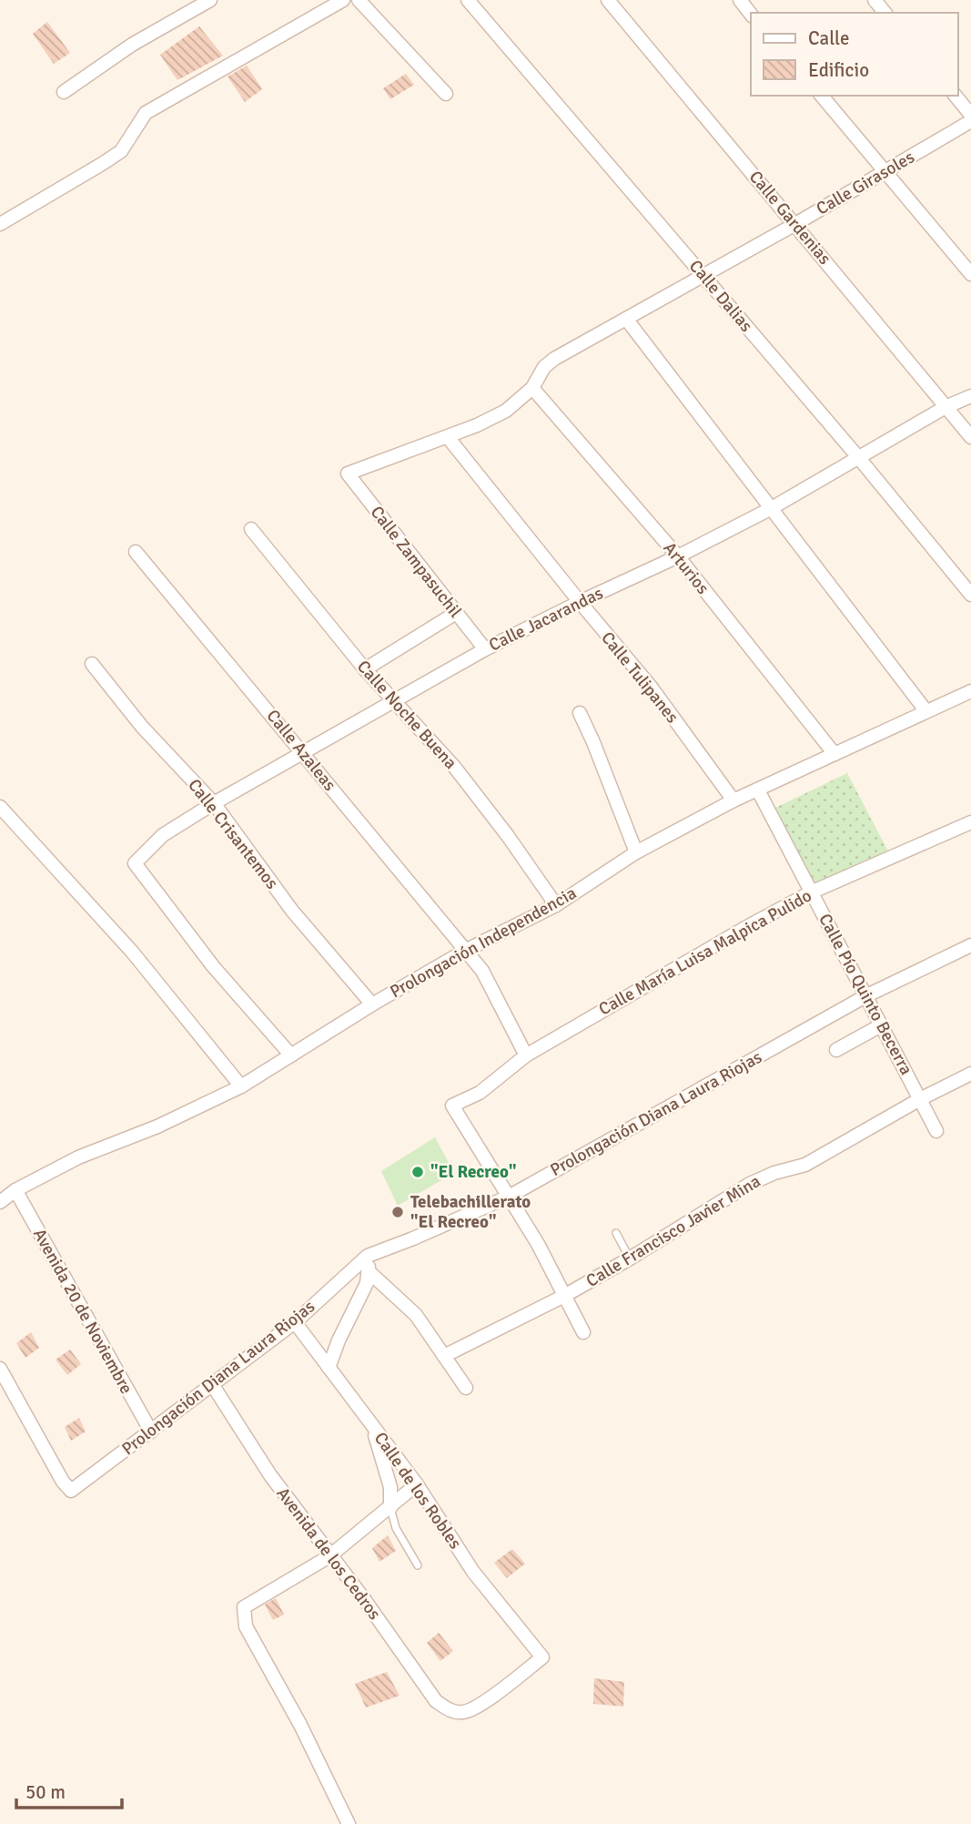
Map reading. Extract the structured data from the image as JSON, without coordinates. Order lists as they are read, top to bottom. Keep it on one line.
{"streets":{"street":["Calle Girasoles","Calle Gardenias","Calle Dalias","Calle Zampasuchil","Arturios","Calle Jacarandas","Calle Tulipanes","Calle Noche Buena","Calle Azaleas","Calle Crisantemos","Prolongación Independencia","Calle María Luisa Malpica Pulido","Calle Pío Quinto Becerra","Prolongación Diana Laura Riojas","Calle Francisco Javier Mina","Avenida 20 de Noviembre","Calle de los Robles","Avenida de los Cedros"]},"crossings":[["Calle Girasoles","Calle Gardenias"],["Calle Girasoles","Calle Dalias"],["Calle Girasoles","Calle Zampasuchil"],["Calle Girasoles","Arturios"],["Calle Girasoles","Calle Tulipanes"],["Calle Gardenias","Calle Jacarandas"],["Calle Dalias","Calle Jacarandas"],["Calle Zampasuchil","Calle Jacarandas"],["Arturios","Calle Jacarandas"],["Arturios","Prolongación Independencia"],["Calle Jacarandas","Calle Tulipanes"],["Calle Jacarandas","Calle Noche Buena"],["Calle Jacarandas","Calle Azaleas"],["Calle Jacarandas","Calle Crisantemos"],["Calle Jacarandas","Prolongación Independencia"],["Calle Tulipanes","Prolongación Independencia"],["Calle Noche Buena","Prolongación Independencia"],["Calle Azaleas","Prolongación Independencia"],["Calle Azaleas","Calle María Luisa Malpica Pulido"],["Calle Crisantemos","Prolongación Independencia"],["Prolongación Independencia","Calle Pío Quinto Becerra"],["Prolongación Independencia","Avenida 20 de Noviembre"],["Calle María Luisa Malpica Pulido","Calle Pío Quinto Becerra"],["Calle María Luisa Malpica Pulido","Prolongación Diana Laura Riojas"],["Calle Pío Quinto Becerra","Prolongación Diana Laura Riojas"],["Calle Pío Quinto Becerra","Calle Francisco Javier Mina"],["Prolongación Diana Laura Riojas","Avenida 20 de Noviembre"],["Prolongación Diana Laura Riojas","Calle de los Robles"],["Prolongación Diana Laura Riojas","Avenida de los Cedros"],["Calle de los Robles","Avenida de los Cedros"]],"places":["\"El Recreo\"","Telebachillerato \"El Recreo\""],"legend":["Calle","Edificio"],"scale_bar":"50 m"}
